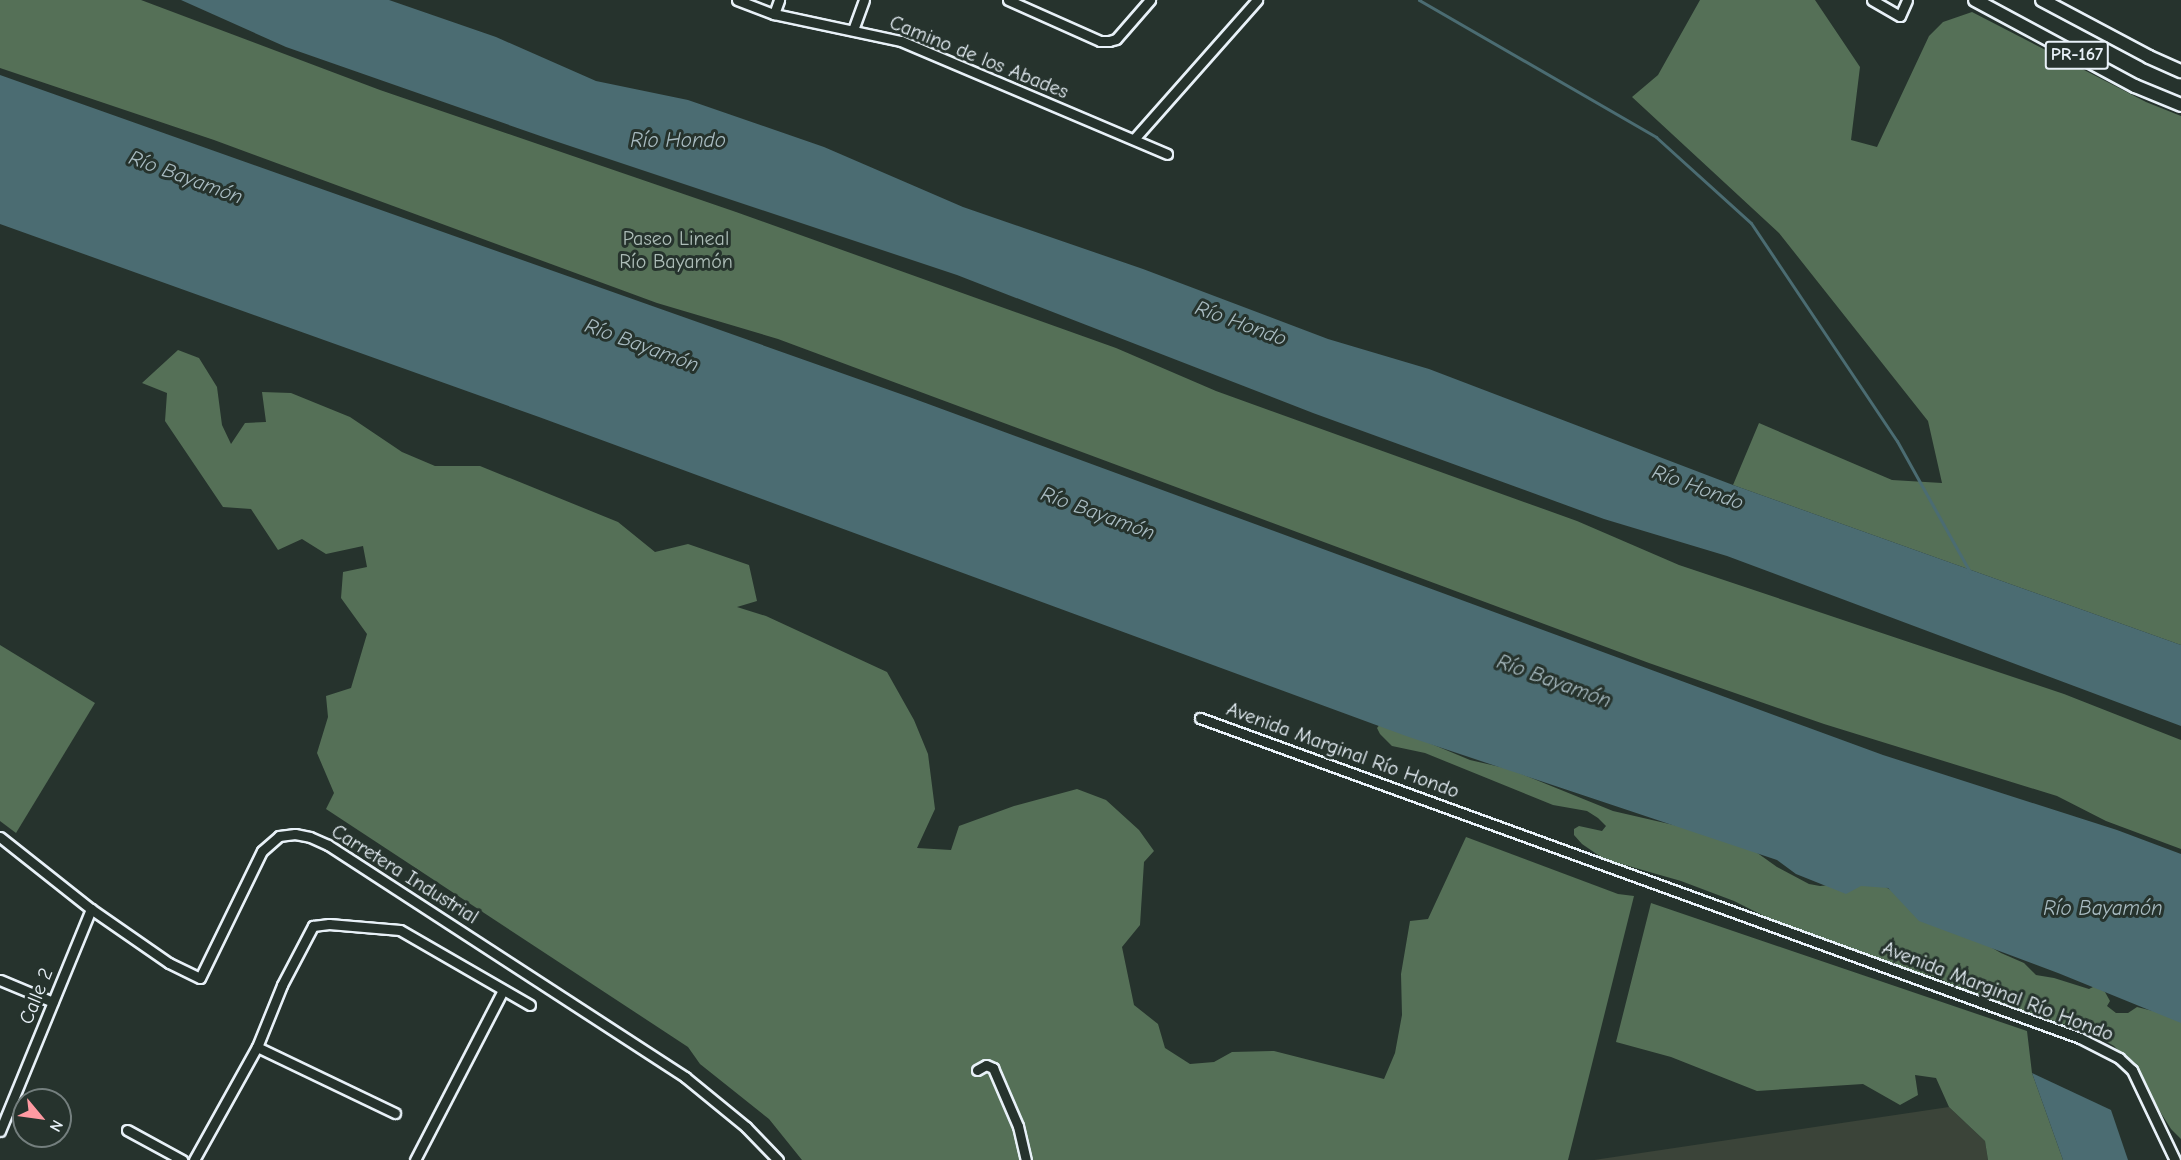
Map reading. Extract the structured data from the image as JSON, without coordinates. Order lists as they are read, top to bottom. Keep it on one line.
{"streets":{"main road":["PR-167"],"street":["Camino de los Abades","Avenida Marginal Río Hondo","Carretera Industrial","Calle 2"]},"crossings":[["Carretera Industrial","Calle 2"]],"water":["Río Hondo","Río Bayamón"],"parks":["Paseo Lineal Río Bayamón"],"north":"bottom right"}
